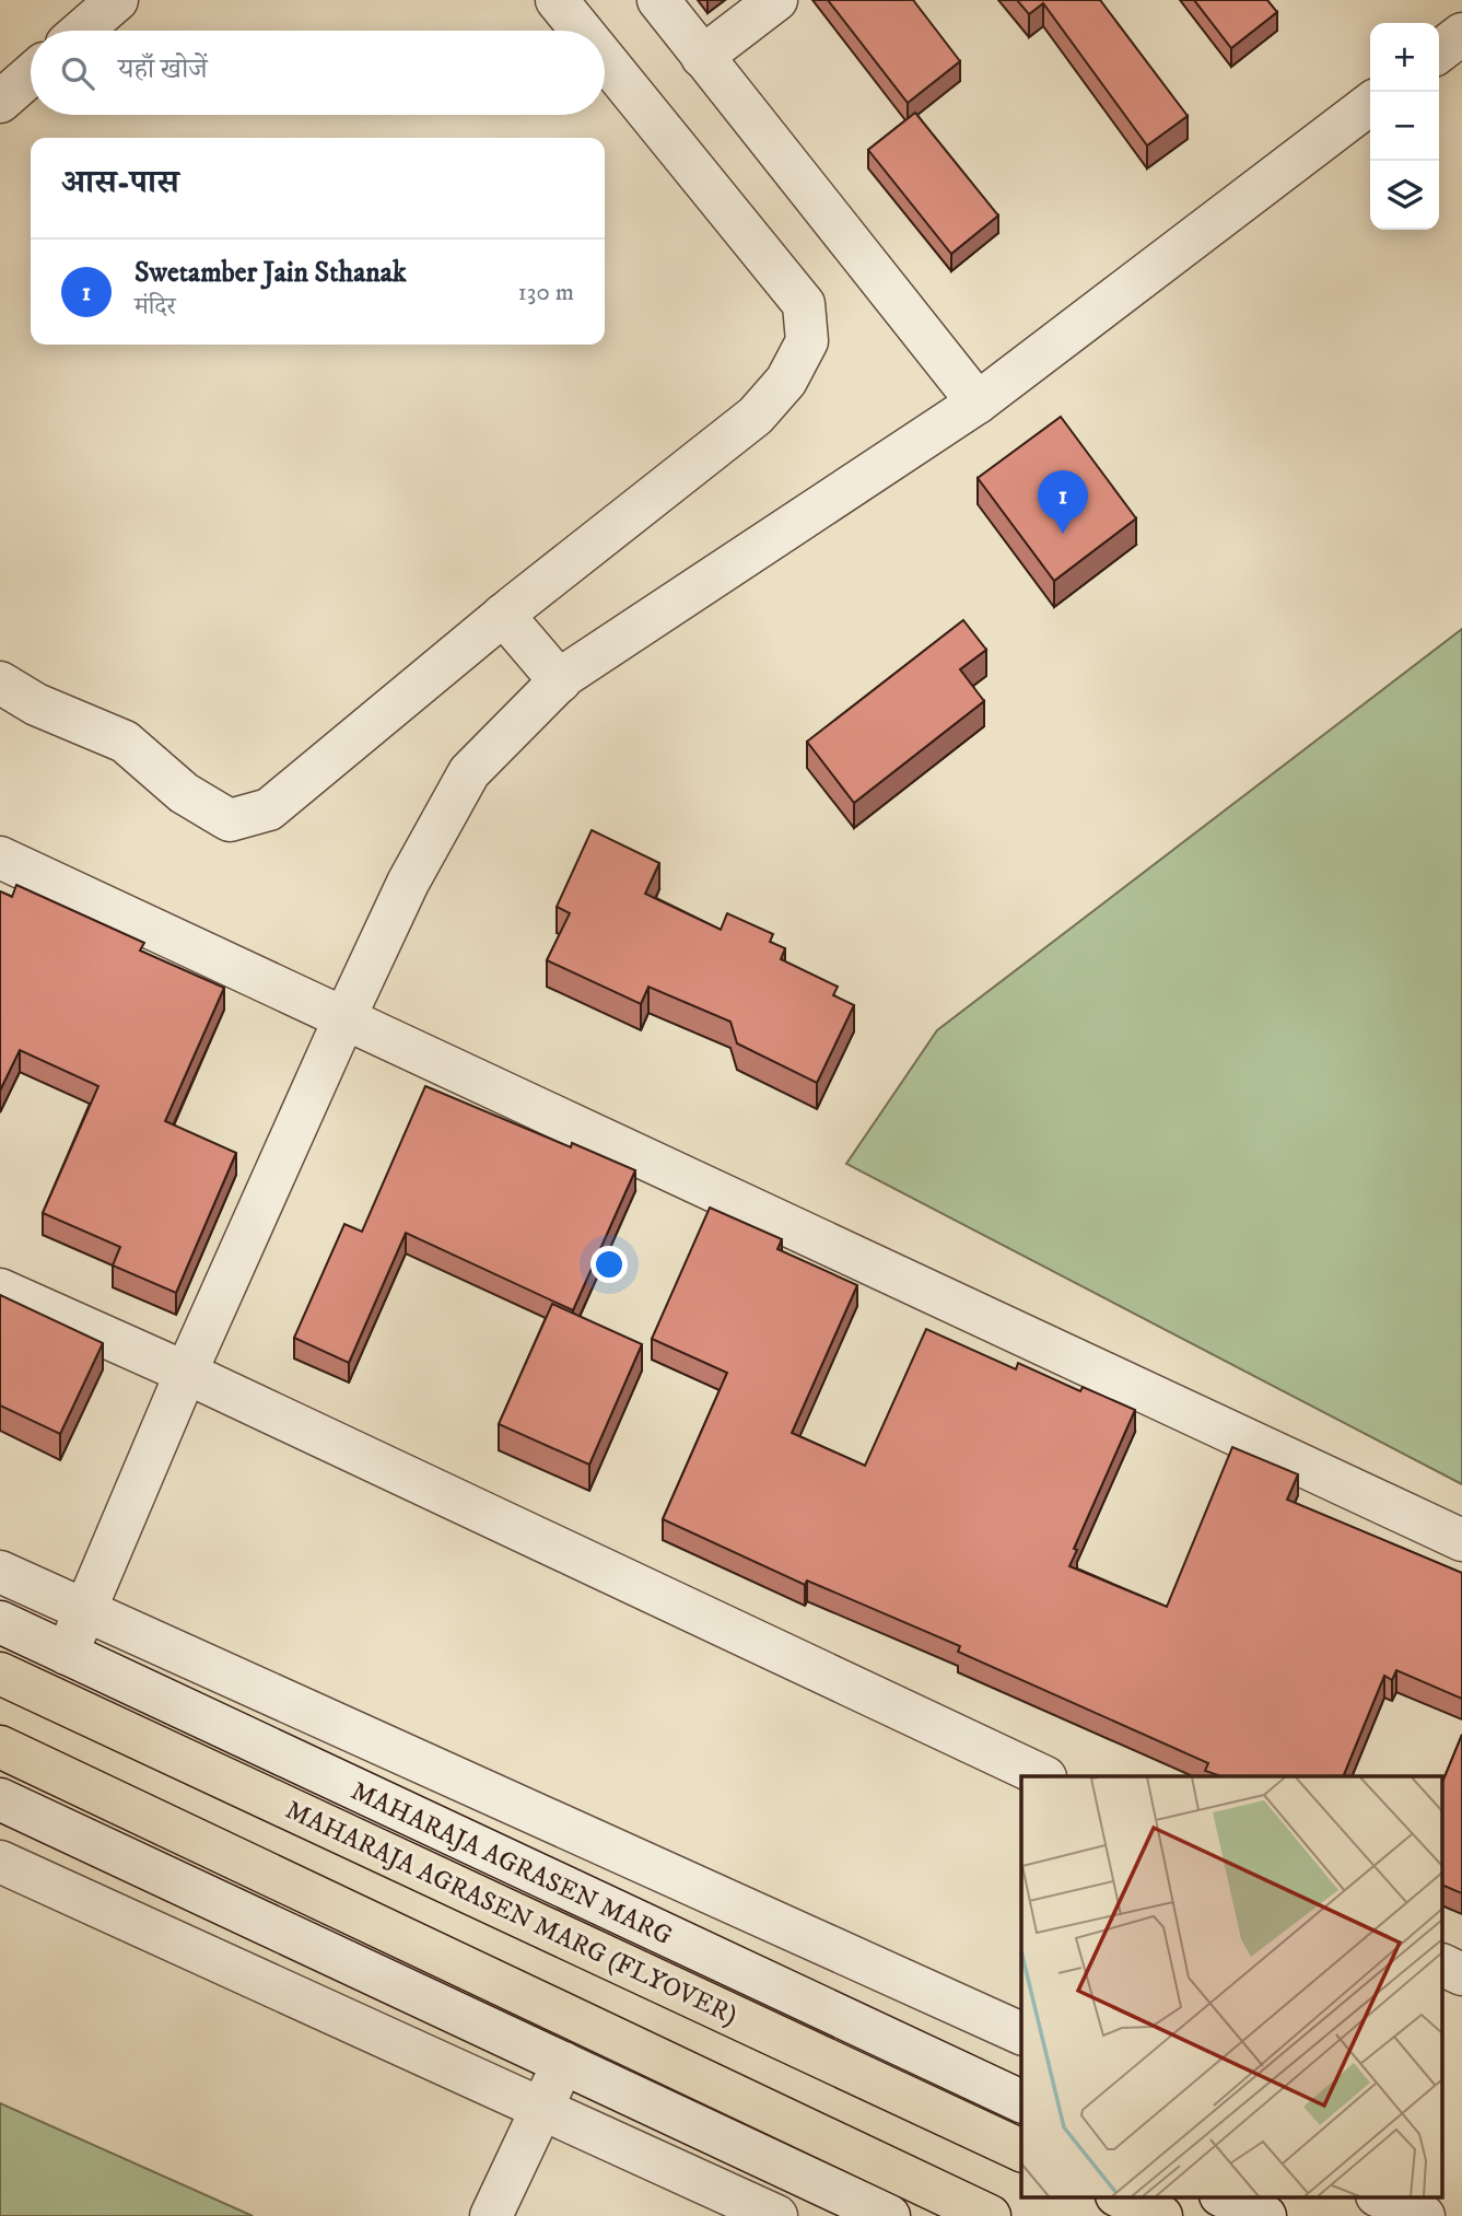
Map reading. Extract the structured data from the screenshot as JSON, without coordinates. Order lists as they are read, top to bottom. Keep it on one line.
{"streets":{"main road":["MAHARAJA AGRASEN MARG (FLYOVER)"],"street":["MAHARAJA AGRASEN MARG"]},"page":{"map_buttons":["+","−"],"search":"यहाँ खोजें","heading":"आस-पास","list":[{"mark":"1","name":"Swetamber Jain Sthanak","note":"मंदिर","value":"130 m"}],"pins":"1"}}
